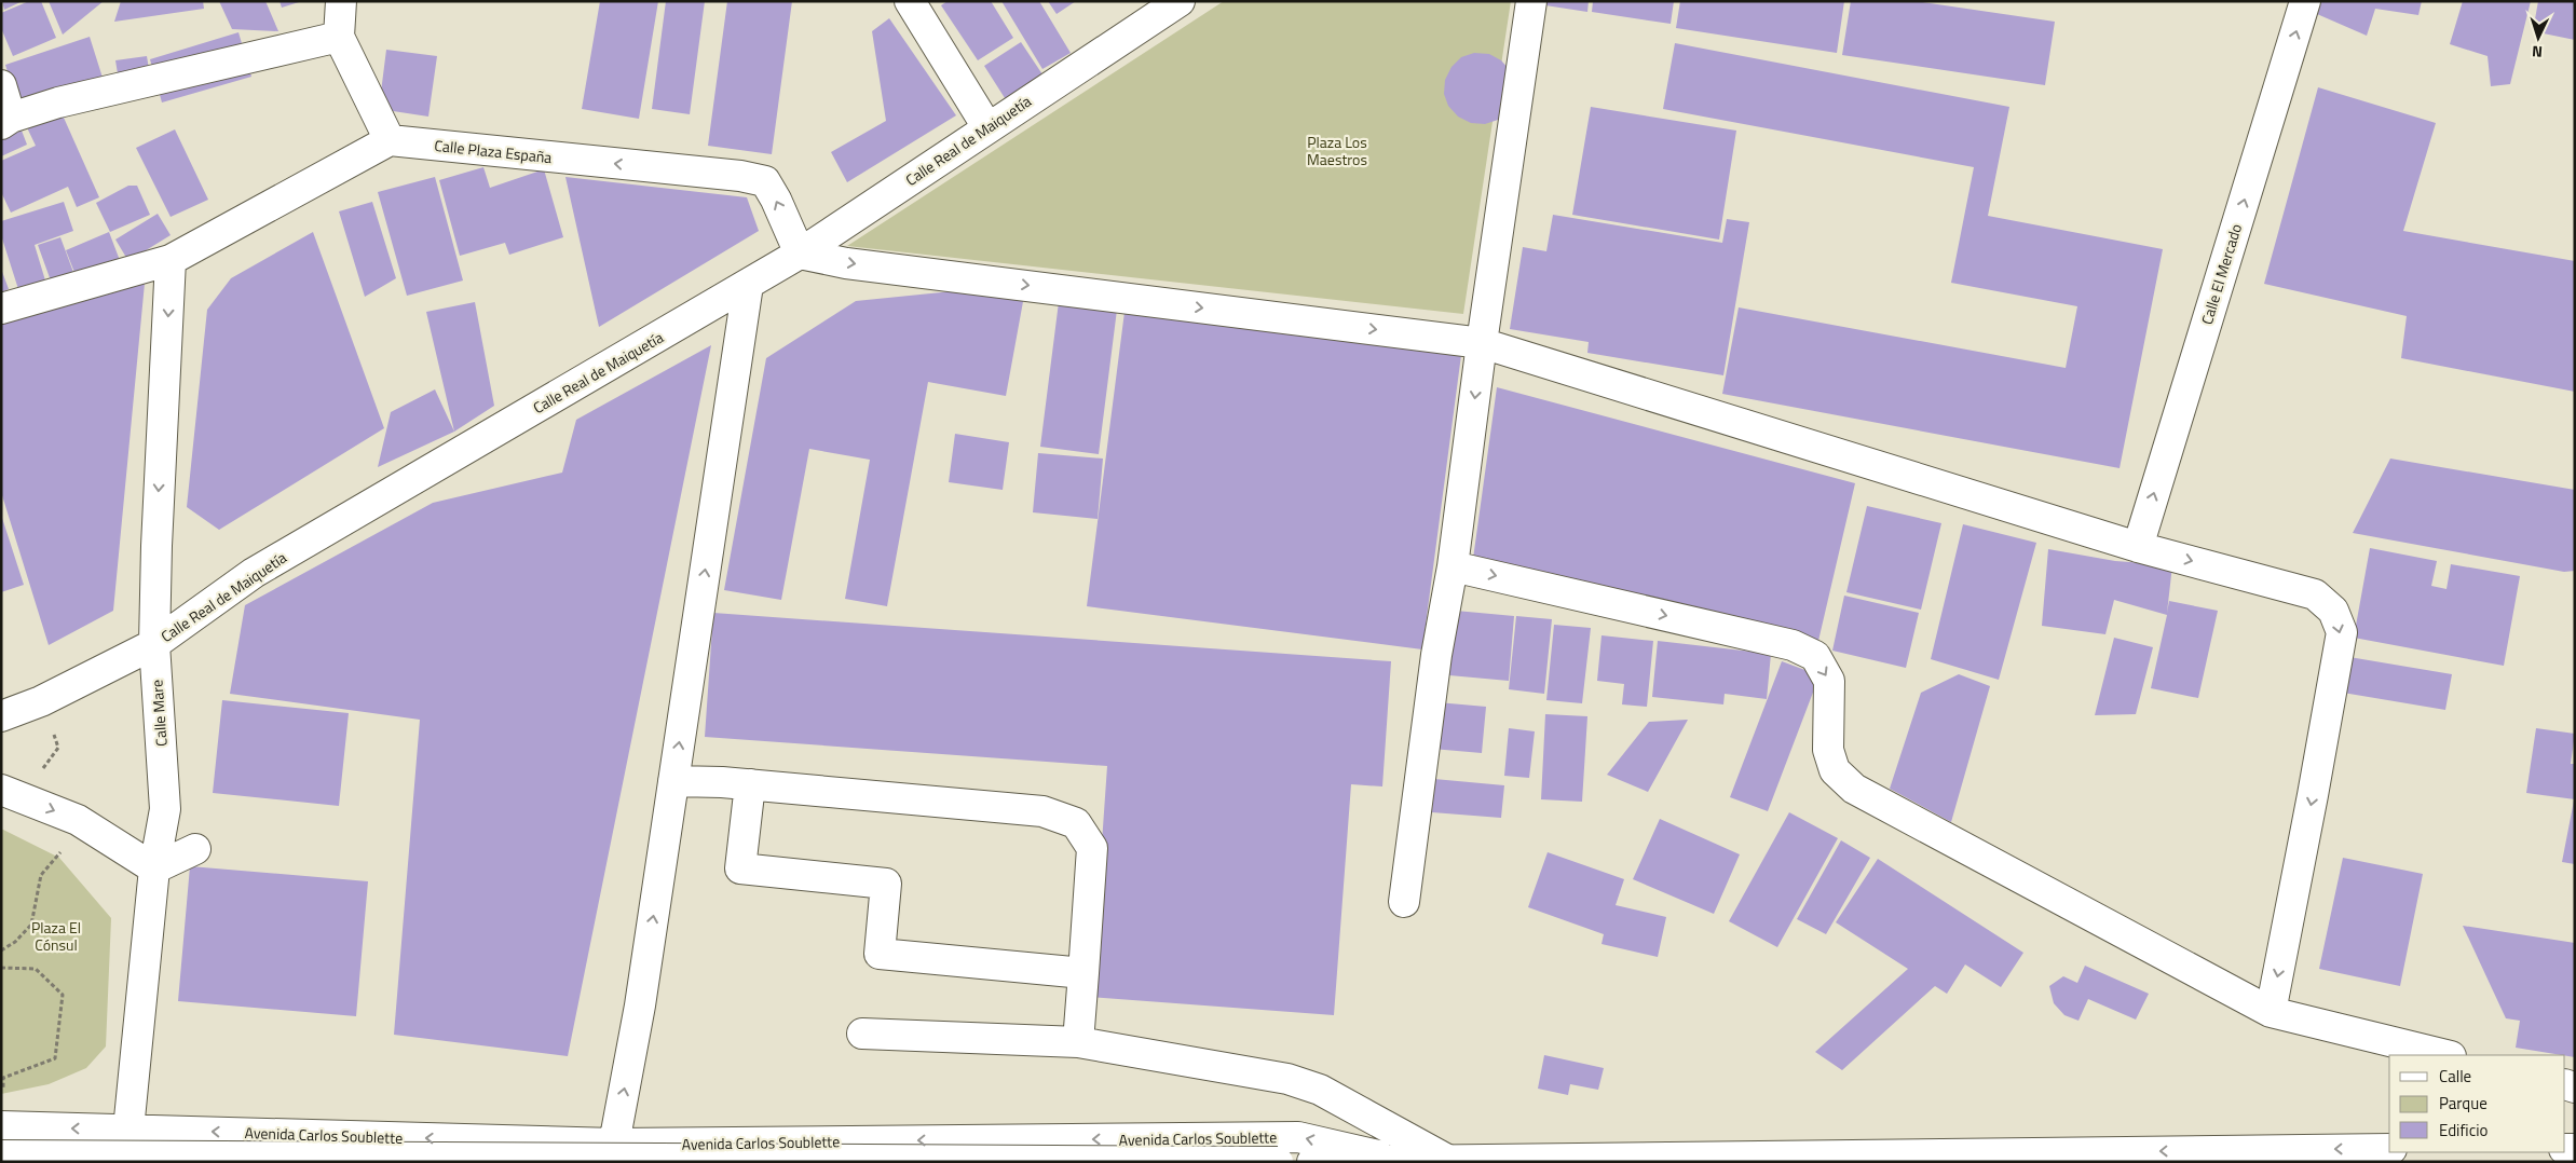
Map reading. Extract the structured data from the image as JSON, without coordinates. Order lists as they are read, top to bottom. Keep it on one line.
{"streets":{"street":["Calle Real de Maiquetía","Calle Plaza España","Calle El Mercado","Calle Mare","Avenida Carlos Soublette"]},"crossings":[["Calle Real de Maiquetía","Calle Plaza España"],["Calle Real de Maiquetía","Calle Mare"],["Calle Mare","Avenida Carlos Soublette"]],"one_way":["Calle Plaza España","Calle El Mercado","Calle Mare"],"parks":["Plaza Los Maestros","Plaza El Cónsul"],"legend":["Calle","Parque","Edificio"],"north":"bottom"}
